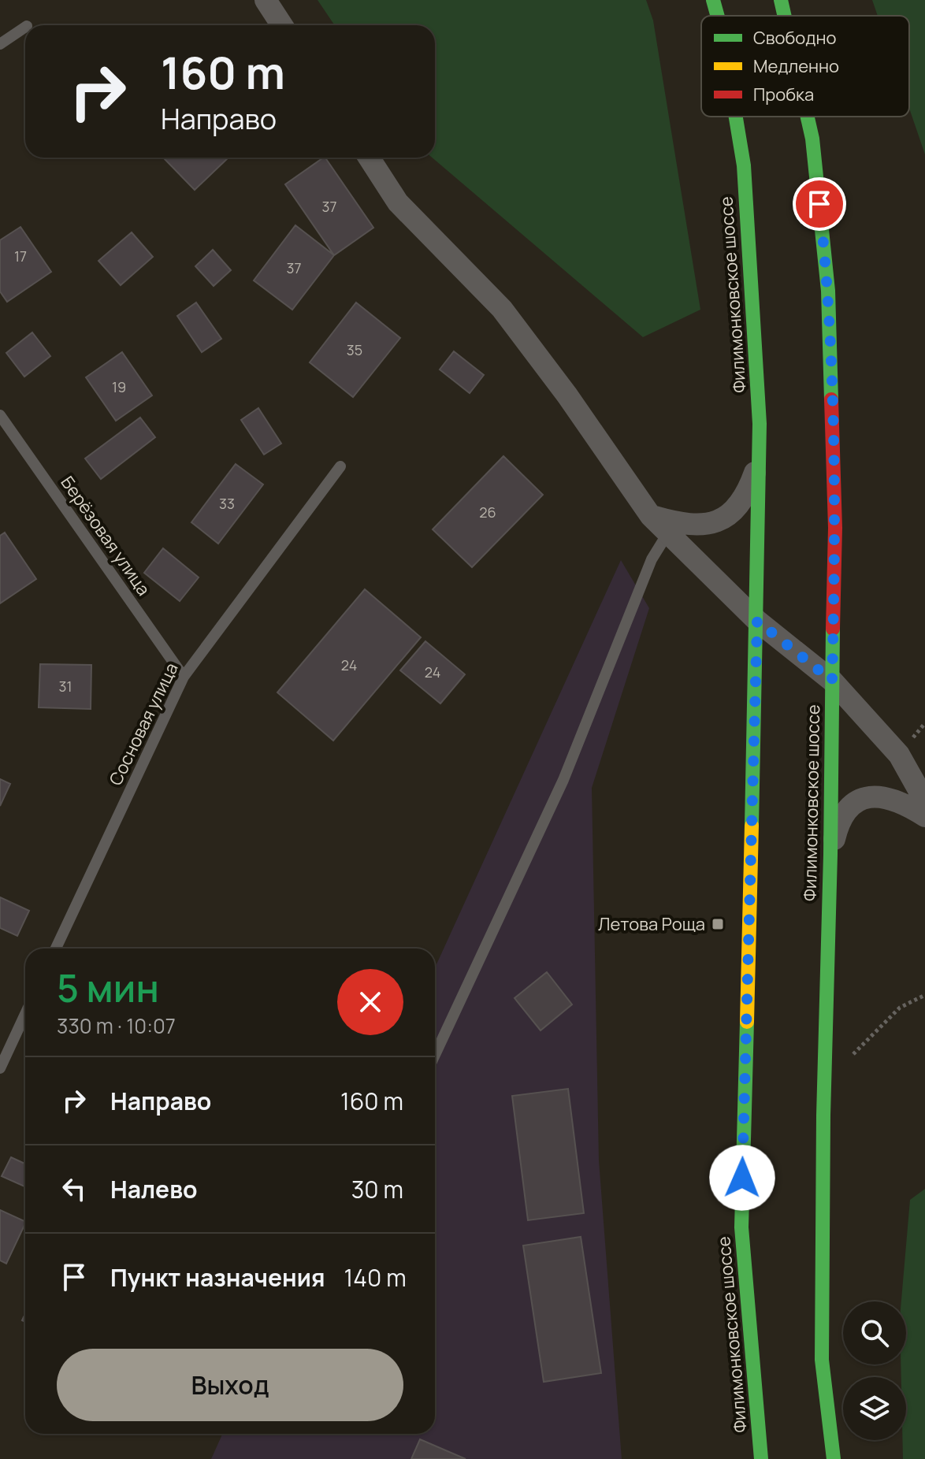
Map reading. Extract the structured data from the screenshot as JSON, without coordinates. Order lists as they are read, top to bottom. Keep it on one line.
{"streets":{"main road":["Филимонковское шоссе"],"lane":["Берёзовая улица","Сосновая улица"]},"crossings":[["Берёзовая улица","Сосновая улица"]],"places":{"transit":["Летова Роща"]},"house_numbers":["37","17","37","35","19","33","26","24","24","31"],"legend":["Свободно","Медленно","Пробка"],"page":{"turn":["160 m","Направо"],"heading":["5 мин","330 m · 10:07"],"list":[{"name":"Направо","value":"160 m"},{"name":"Налево","value":"30 m"},{"name":"Пункт назначения","value":"140 m"}],"buttons":"Выход"}}
